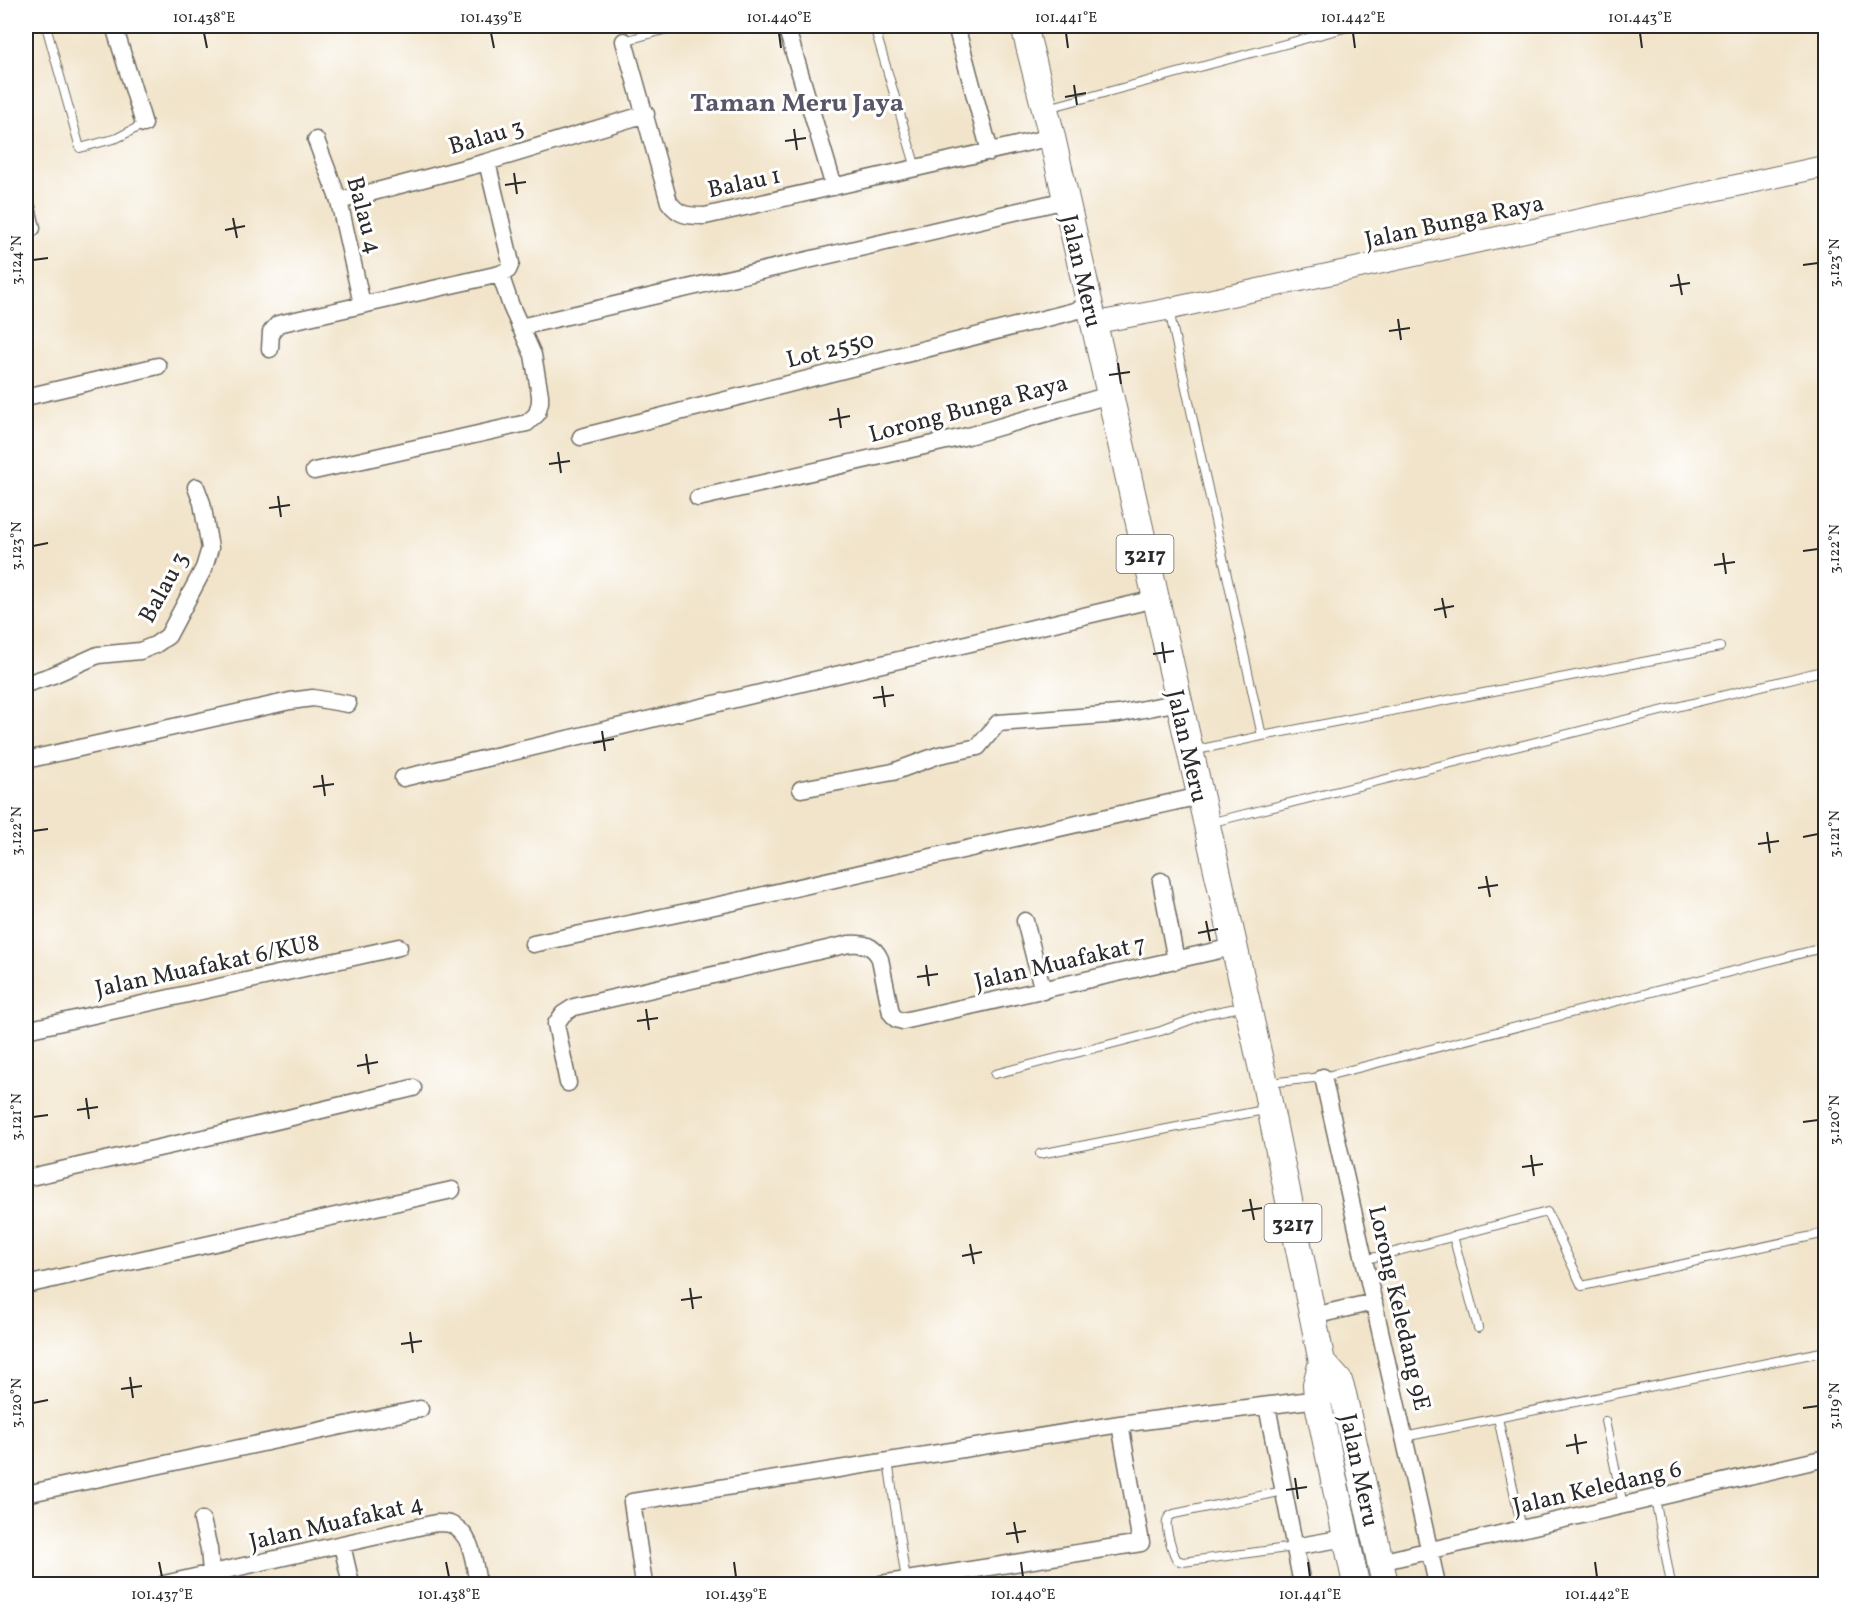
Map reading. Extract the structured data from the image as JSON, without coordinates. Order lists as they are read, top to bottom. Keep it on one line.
{"streets":{"main road":["Jalan Meru","3217"],"street":["Balau 3","Balau 1","Balau 4","Jalan Bunga Raya","Lot 2550","Lorong Bunga Raya","Jalan Muafakat 7","Jalan Muafakat 6/KU8","Lorong Keledang 9E","Jalan Keledang 6","Jalan Muafakat 4"]},"crossings":[["Balau 3","Balau 1"],["Balau 3","Balau 4"],["Balau 1","Jalan Meru"],["Jalan Bunga Raya","Jalan Meru"],["Jalan Bunga Raya","Lot 2550"],["Jalan Meru","Lot 2550"],["Jalan Meru","Lorong Bunga Raya"],["Jalan Meru","Jalan Muafakat 7"],["Jalan Meru","Jalan Keledang 6"],["Lorong Keledang 9E","Jalan Keledang 6"]],"districts":["Taman Meru Jaya"],"coordinates":["101.438°E","101.439°E","101.440°E","101.441°E","101.442°E","101.443°E","3.124°N","3.123°N","3.122°N","3.121°N","3.120°N","3.119°N","101.437°E"]}
